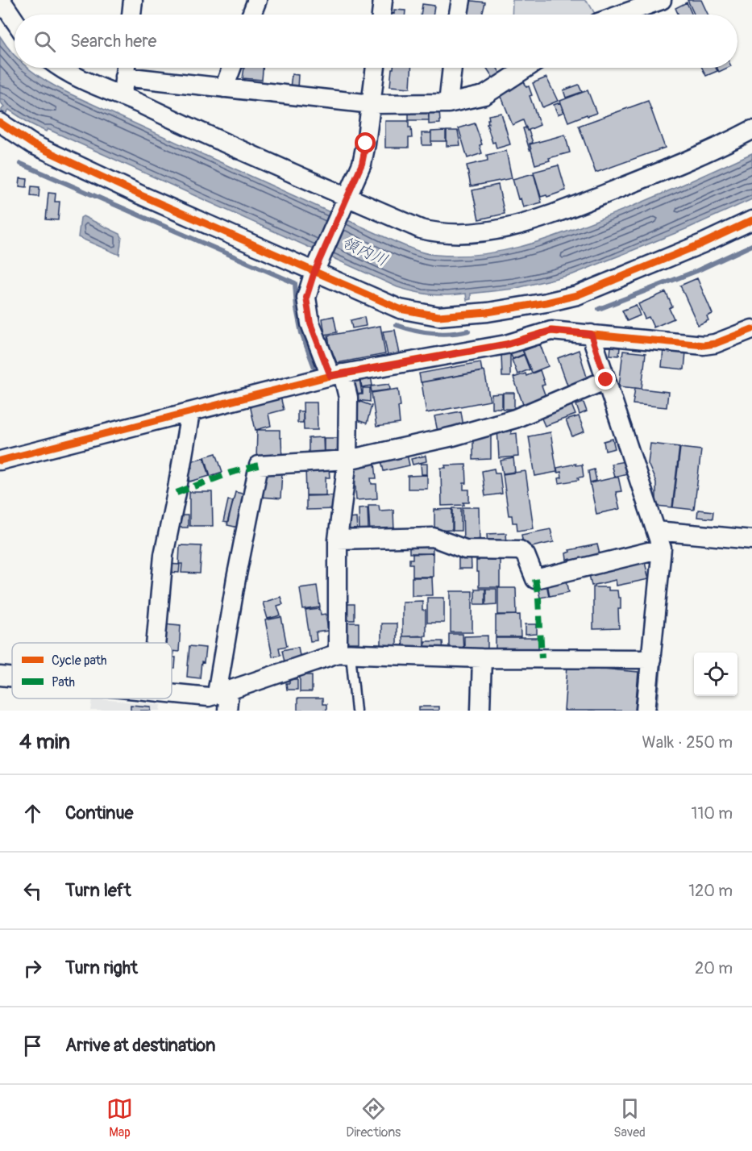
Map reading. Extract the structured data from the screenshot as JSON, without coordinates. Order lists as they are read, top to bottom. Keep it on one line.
{"water":["領内川"],"legend":["Cycle path","Path"],"page":{"search":"Search here","heading":["4 min","Walk · 250 m"],"list":[["Continue","110 m"],["Turn left","120 m"],["Turn right","20 m"],"Arrive at destination"],"nav":["Map","Directions","Saved"]}}
